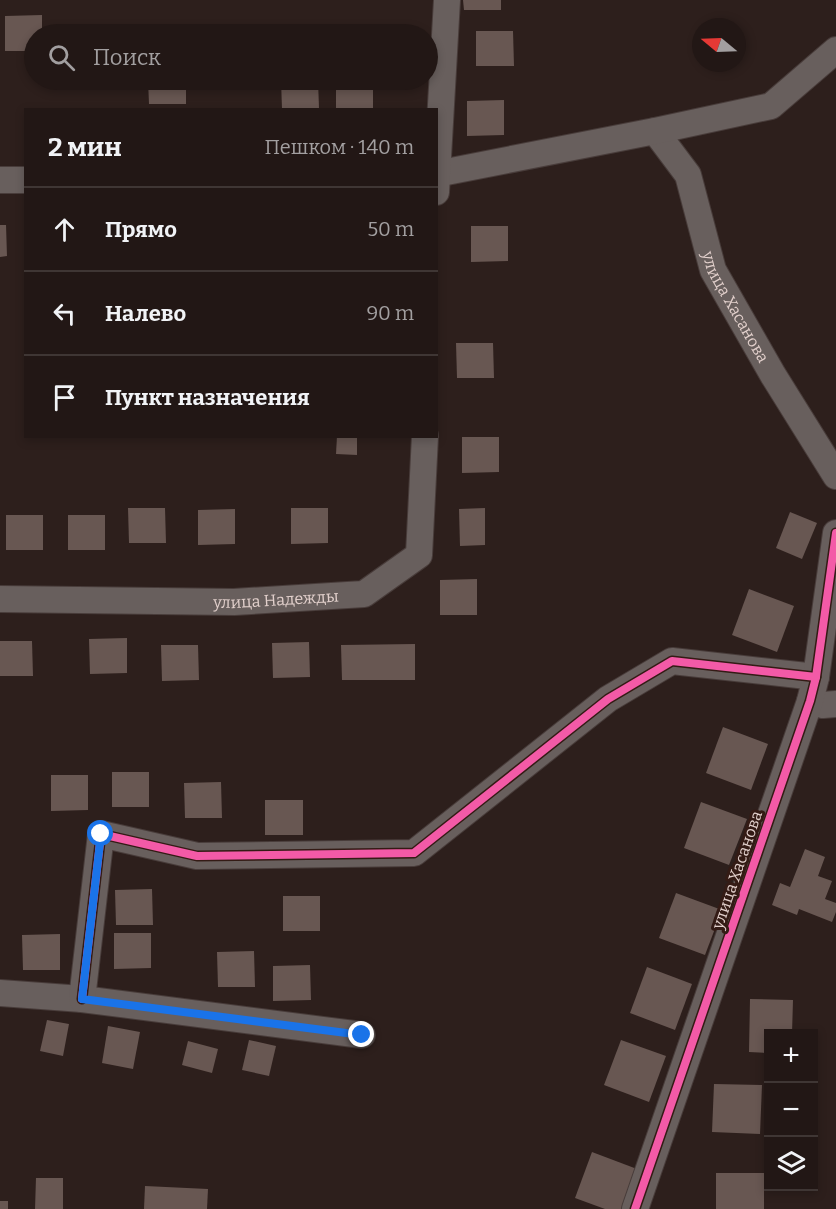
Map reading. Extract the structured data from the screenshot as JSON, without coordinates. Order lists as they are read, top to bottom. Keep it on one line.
{"streets":{"street":["улица Хасанова","улица Надежды"]},"north":"left","page":{"search":"Поиск","heading":["2 мин","Пешком · 140 m"],"list":[["Прямо","50 m"],["Налево","90 m"],"Пункт назначения"],"map_buttons":["+","−"]}}
